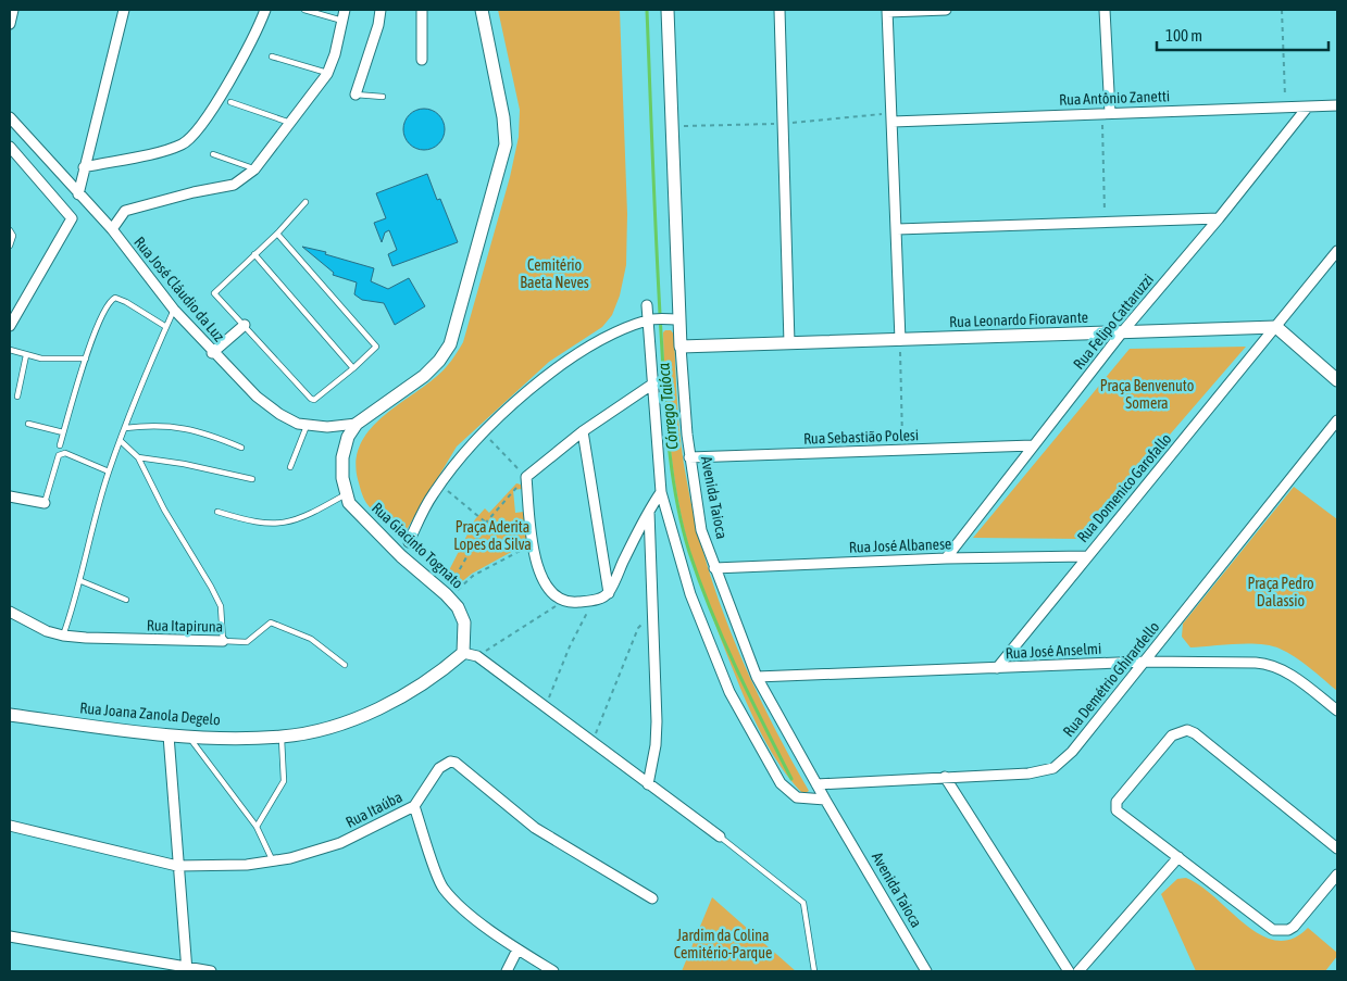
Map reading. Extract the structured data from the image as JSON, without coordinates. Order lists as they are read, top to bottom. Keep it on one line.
{"streets":{"street":["Rua Antônio Zanetti","Rua José Cláudio da Luz","Rua Leonardo Fioravante","Rua Felipo Cattaruzzi","Rua Sebastião Polesi","Rua Domenico Garofallo","Avenida Taioca","Rua Giacinto Tognato","Rua José Albanese","Rua Itapiruna","Rua José Anselmi","Rua Demétrio Ghirardello","Rua Joana Zanola Degelo","Rua Itaúba"]},"crossings":[["Rua Antônio Zanetti","Rua Felipo Cattaruzzi"],["Rua Leonardo Fioravante","Rua Felipo Cattaruzzi"],["Rua Leonardo Fioravante","Rua Domenico Garofallo"],["Rua Leonardo Fioravante","Avenida Taioca"],["Rua Felipo Cattaruzzi","Rua Sebastião Polesi"],["Rua Felipo Cattaruzzi","Rua José Albanese"],["Rua Sebastião Polesi","Avenida Taioca"],["Rua Domenico Garofallo","Rua José Albanese"],["Rua Domenico Garofallo","Rua José Anselmi"],["Avenida Taioca","Rua José Albanese"],["Avenida Taioca","Rua José Anselmi"],["Avenida Taioca","Rua Demétrio Ghirardello"],["Rua Giacinto Tognato","Rua Joana Zanola Degelo"],["Rua José Anselmi","Rua Demétrio Ghirardello"]],"water":["Córrego Taióca"],"parks":["Cemitério Baeta Neves","Praça Benvenuto Somera","Praça Aderita Lopes da Silva","Praça Pedro Dalassio","Jardim da Colina Cemitério-Parque"],"scale_bar":"100 m"}
